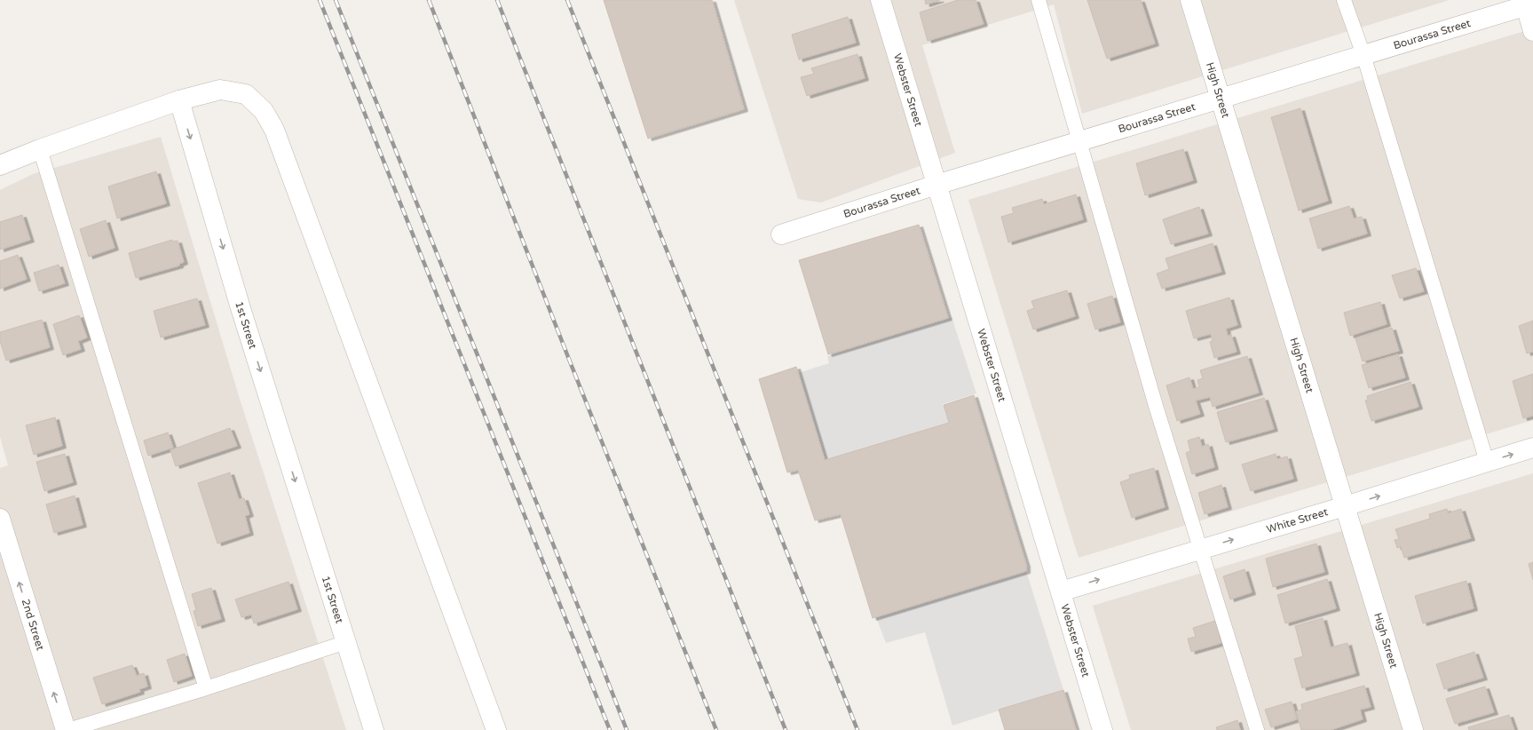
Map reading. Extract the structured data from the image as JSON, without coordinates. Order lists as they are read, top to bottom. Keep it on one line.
{"streets":{"street":["Bourassa Street","Webster Street","High Street","1st Street","White Street","2nd Street"]},"crossings":[["Bourassa Street","Webster Street"],["Bourassa Street","High Street"],["Webster Street","White Street"],["High Street","White Street"]],"one_way":["White Street","2nd Street"]}
